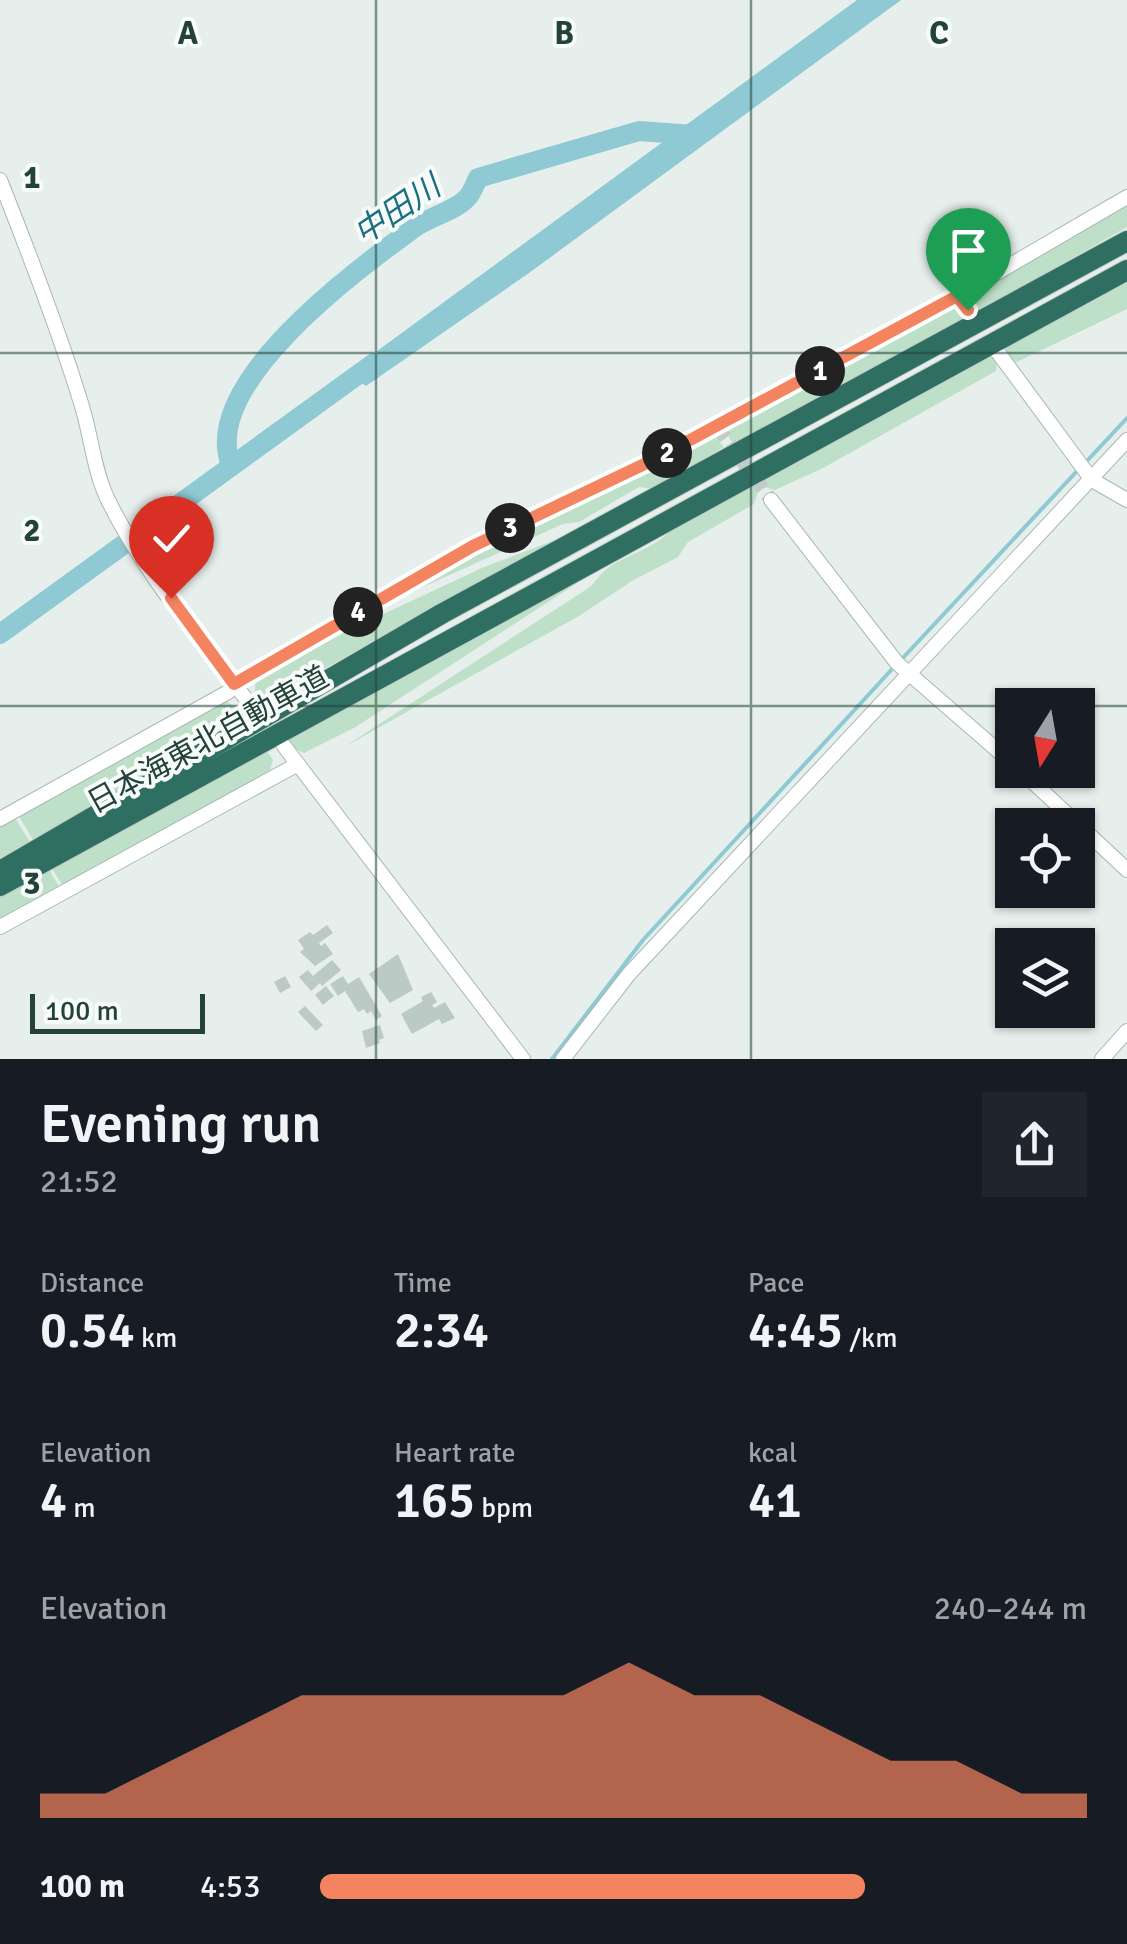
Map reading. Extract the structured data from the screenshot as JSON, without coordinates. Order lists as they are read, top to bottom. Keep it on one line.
{"streets":{"highway":["日本海東北自動車道"]},"water":["中田川"],"scale_bar":"100 m","north":"bottom","page":{"pins":["1","2","3","4"],"scale":"100 m","heading":["Evening run","21:52"],"stats":[["Distance","0.54 km"],["Time","2:34"],["Pace","4:45 /km"],["Elevation","4 m"],["Heart rate","165 bpm"],["kcal","41"]],"chart":["Elevation","240–244 m"],"list":[{"name":"100 m","note":"4:53"}]},"grid":{"columns":["A","B","C"],"rows":["1","2","3"]}}
